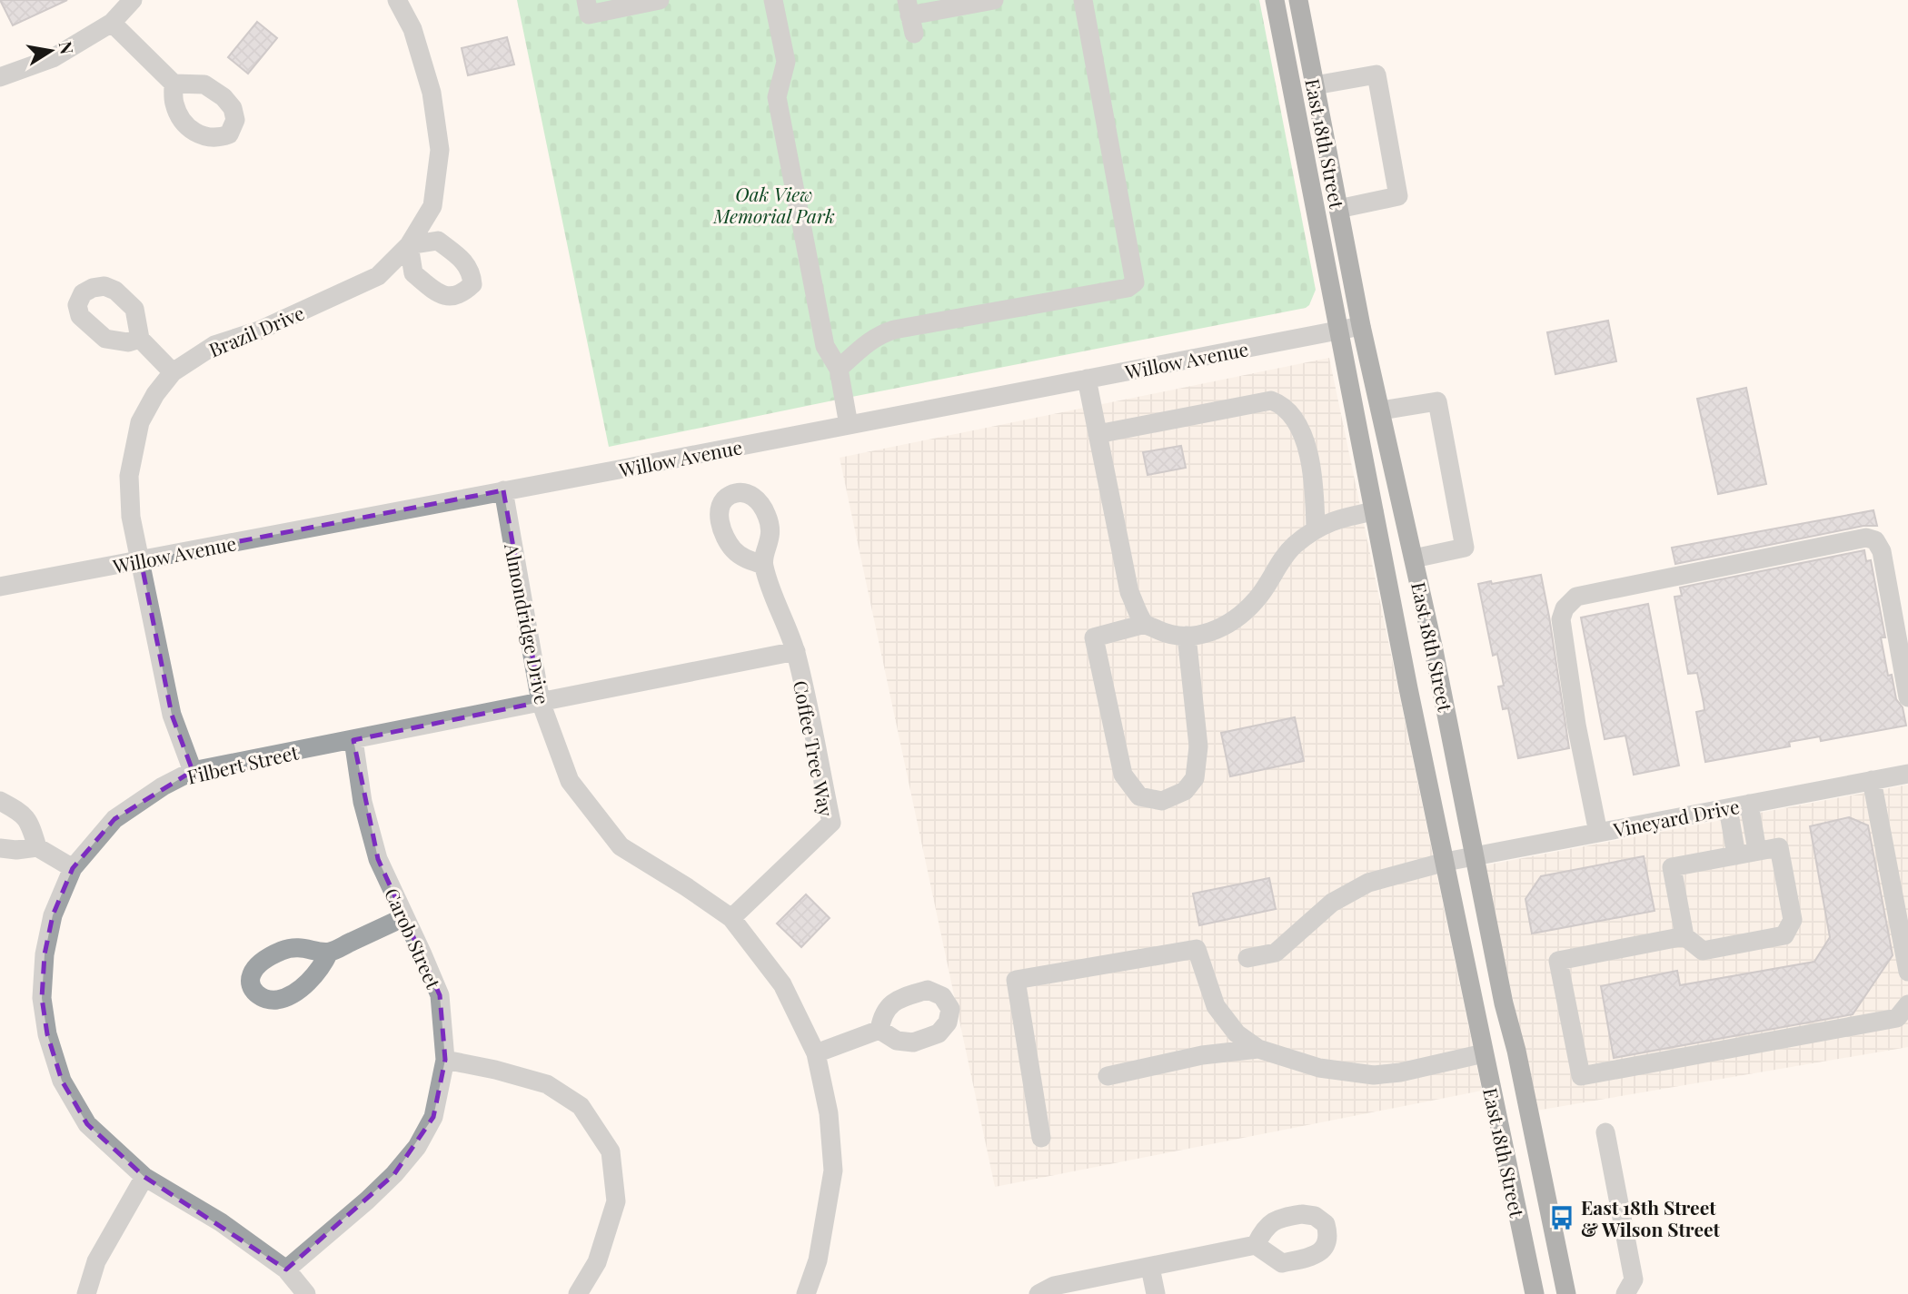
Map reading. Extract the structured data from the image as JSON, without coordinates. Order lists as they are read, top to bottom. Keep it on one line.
{"streets":{"main road":["East 18th Street"],"street":["Brazil Drive","Willow Avenue","Almondridge Drive","Coffee Tree Way","Filbert Street","Vineyard Drive","Carob Street"]},"crossings":[["East 18th Street","Willow Avenue"],["East 18th Street","Vineyard Drive"],["Brazil Drive","Willow Avenue"],["Brazil Drive","Filbert Street"],["Willow Avenue","Almondridge Drive"],["Almondridge Drive","Coffee Tree Way"],["Almondridge Drive","Filbert Street"],["Coffee Tree Way","Filbert Street"],["Filbert Street","Carob Street"]],"parks":["Oak View Memorial Park"],"places":{"bus stop":["East 18th Street & Wilson Street"]},"north":"right"}
